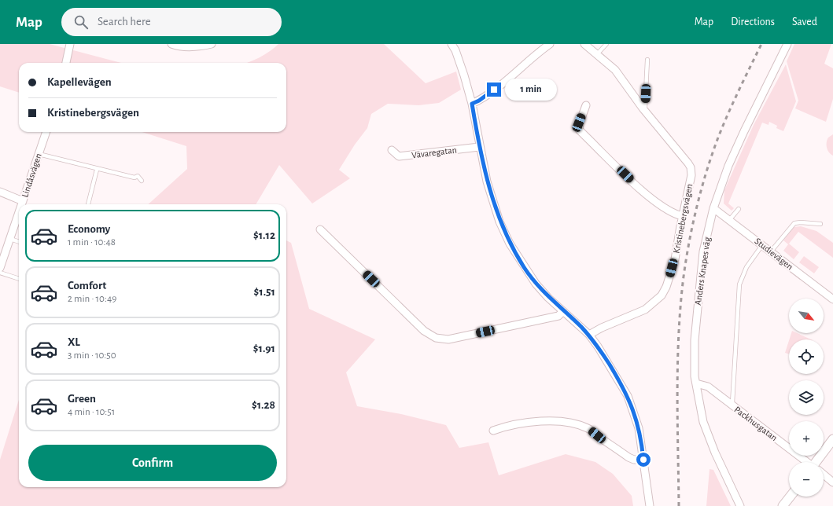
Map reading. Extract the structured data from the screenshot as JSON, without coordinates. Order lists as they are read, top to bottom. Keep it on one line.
{"streets":{"street":["Vävaregatan","Lindåsvägen","Kristinebergsvägen","Studievägen","Anders Knapes väg","Packhusgatan"]},"crossings":[["Studievägen","Anders Knapes väg"],["Anders Knapes väg","Packhusgatan"]],"north":"bottom right","page":{"header":"Map","search":"Search here","nav":["Map","Directions","Saved"],"banner":["Kapellevägen","Kristinebergsvägen"],"bubble":"1 min","list":[{"name":"Economy","note":"1 min · 10:48","value":"$1.12"},{"name":"Comfort","note":"2 min · 10:49","value":"$1.51"},{"name":"XL","note":"3 min · 10:50","value":"$1.91"},{"name":"Green","note":"4 min · 10:51","value":"$1.28"}],"map_buttons":["+","−"],"buttons":"Confirm"}}
